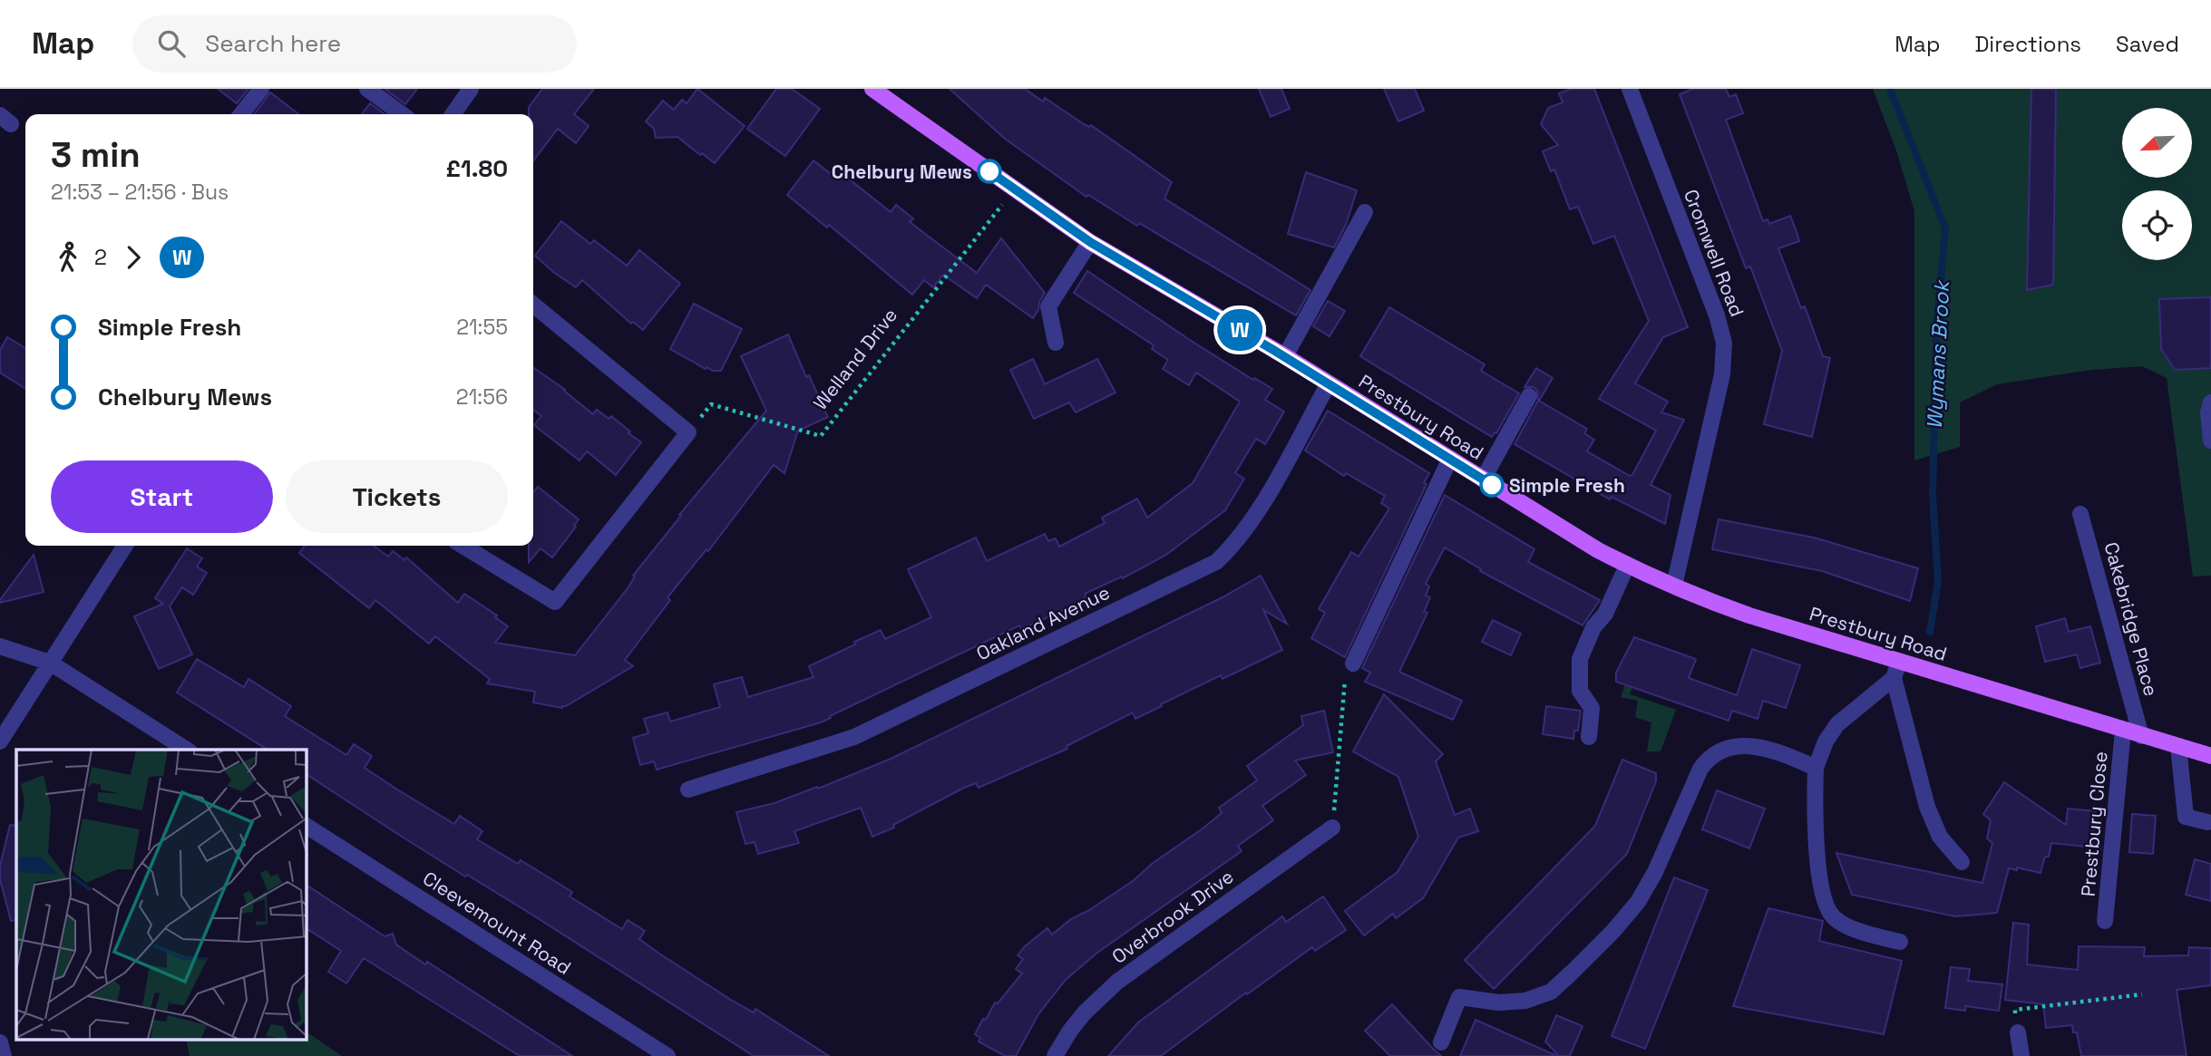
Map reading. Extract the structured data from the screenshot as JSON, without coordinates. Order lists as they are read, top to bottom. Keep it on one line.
{"streets":{"main road":["Prestbury Road"],"street":["Cromwell Road","Cakebridge Place","Oakland Avenue","Prestbury Close","Overbrook Drive","Cleevemount Road"],"path":["Welland Drive"]},"crossings":[["Cromwell Road","Prestbury Road"],["Welland Drive","Prestbury Road"],["Prestbury Road","Cakebridge Place"],["Prestbury Road","Oakland Avenue"],["Prestbury Road","Prestbury Close"]],"water":["Wymans Brook"],"places":["Chelbury Mews","Simple Fresh"],"lines":["bus line W"],"north":"bottom left","page":{"header":"Map","search":"Search here","nav":["Map","Directions","Saved"],"on_map":"W","heading":["3 min","21:53 – 21:56 · Bus","£1.80"],"legs":["2","W"],"list":[{"name":"Simple Fresh","value":"21:55"},{"name":"Chelbury Mews","value":"21:56"}],"buttons":["Start","Tickets"]}}
